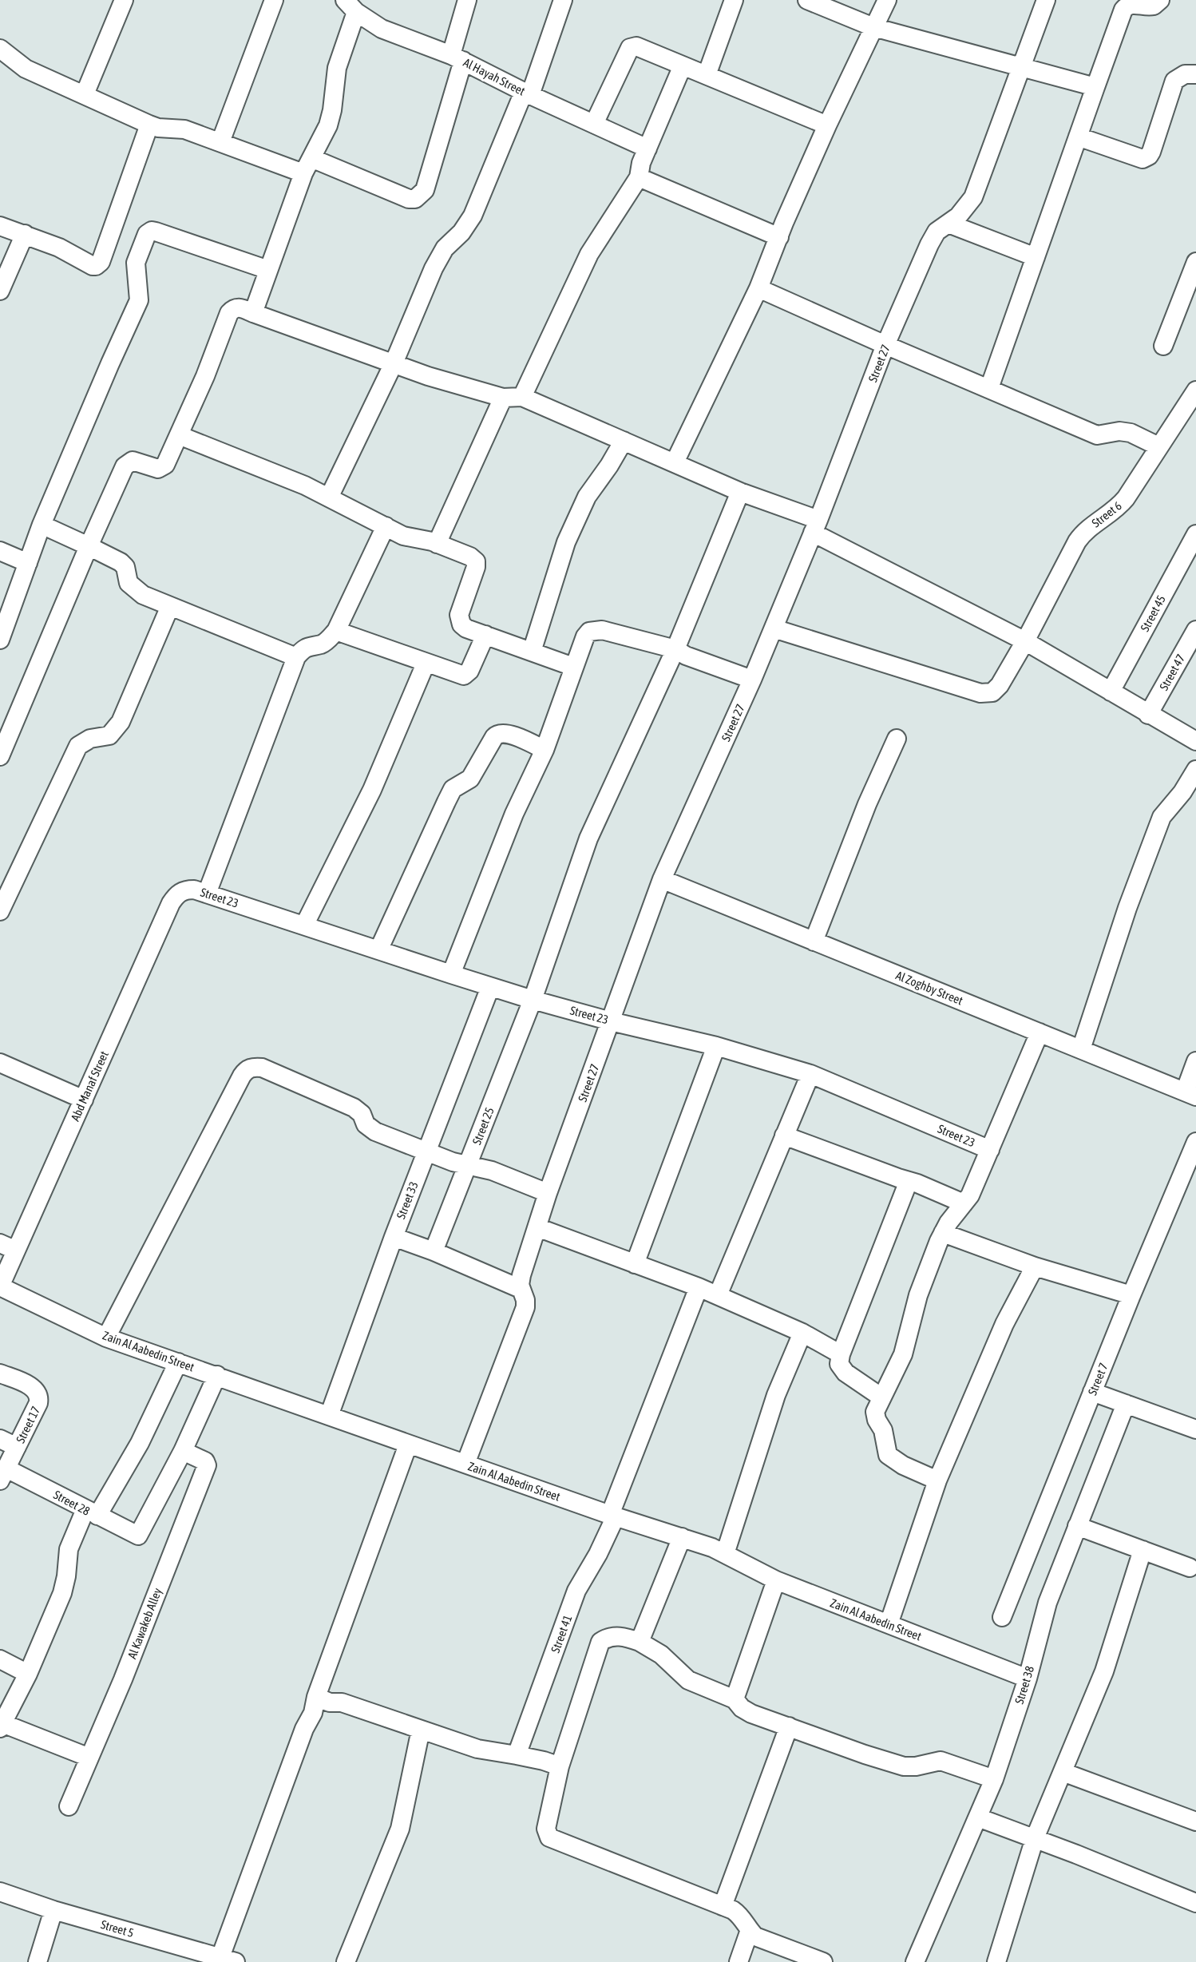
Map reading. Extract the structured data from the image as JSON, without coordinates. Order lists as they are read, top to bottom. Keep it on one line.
{"streets":{"street":["Al Hayah Street","Street 27","Street 6","Street 45","Street 47","Street 23","Al Zoghby Street","Abd Manaf Street","Street 25","Street 33","Zain Al Aabedin Street","Street 7","Street 17","Street 28","Al Kawakeb Alley","Street 41","Street 38","Street 5"]},"crossings":[["Street 27","Street 6"],["Street 27","Street 23"],["Street 27","Al Zoghby Street"],["Street 27","Zain Al Aabedin Street"],["Street 23","Abd Manaf Street"],["Street 23","Street 25"],["Street 23","Street 33"],["Abd Manaf Street","Zain Al Aabedin Street"],["Street 33","Zain Al Aabedin Street"],["Zain Al Aabedin Street","Street 41"],["Zain Al Aabedin Street","Street 38"],["Street 17","Street 28"],["Street 28","Al Kawakeb Alley"]]}
